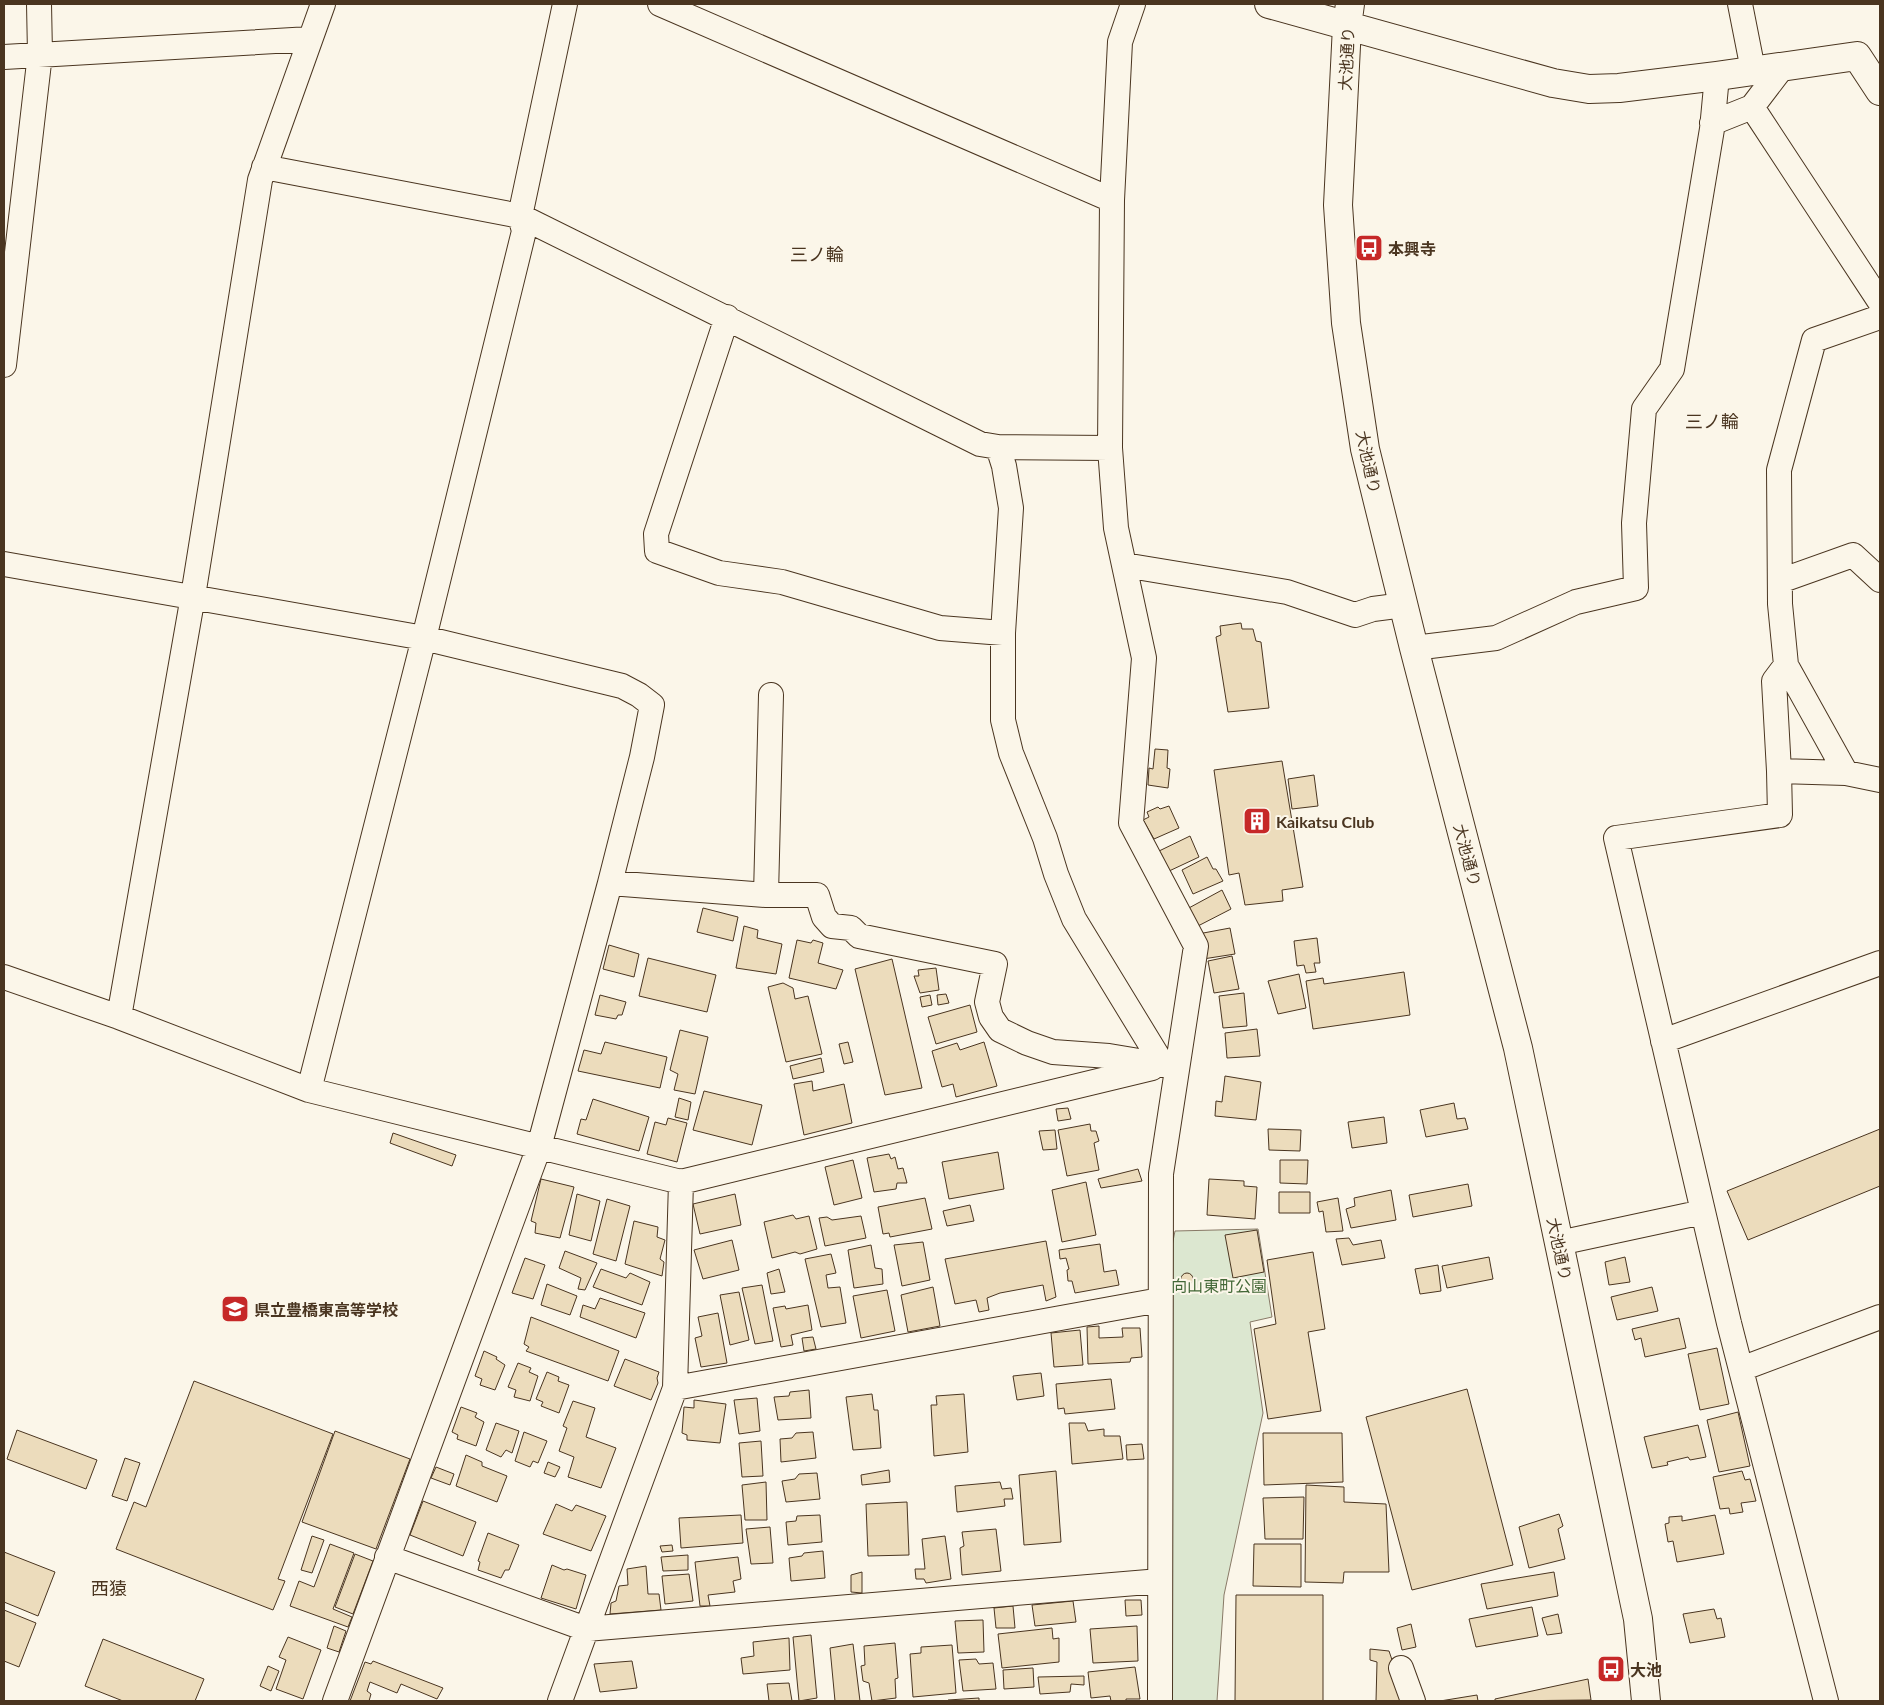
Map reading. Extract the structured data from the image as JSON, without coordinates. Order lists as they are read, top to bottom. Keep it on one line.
{"streets":{"street":["大池通り"]},"districts":["三ノ輪","三ノ輪","西猿"],"parks":["向山東町公園"],"places":{"bus stop":["本興寺","大池"],"building":["Kaikatsu Club"],"school or university":["県立豊橋東高等学校"]}}
